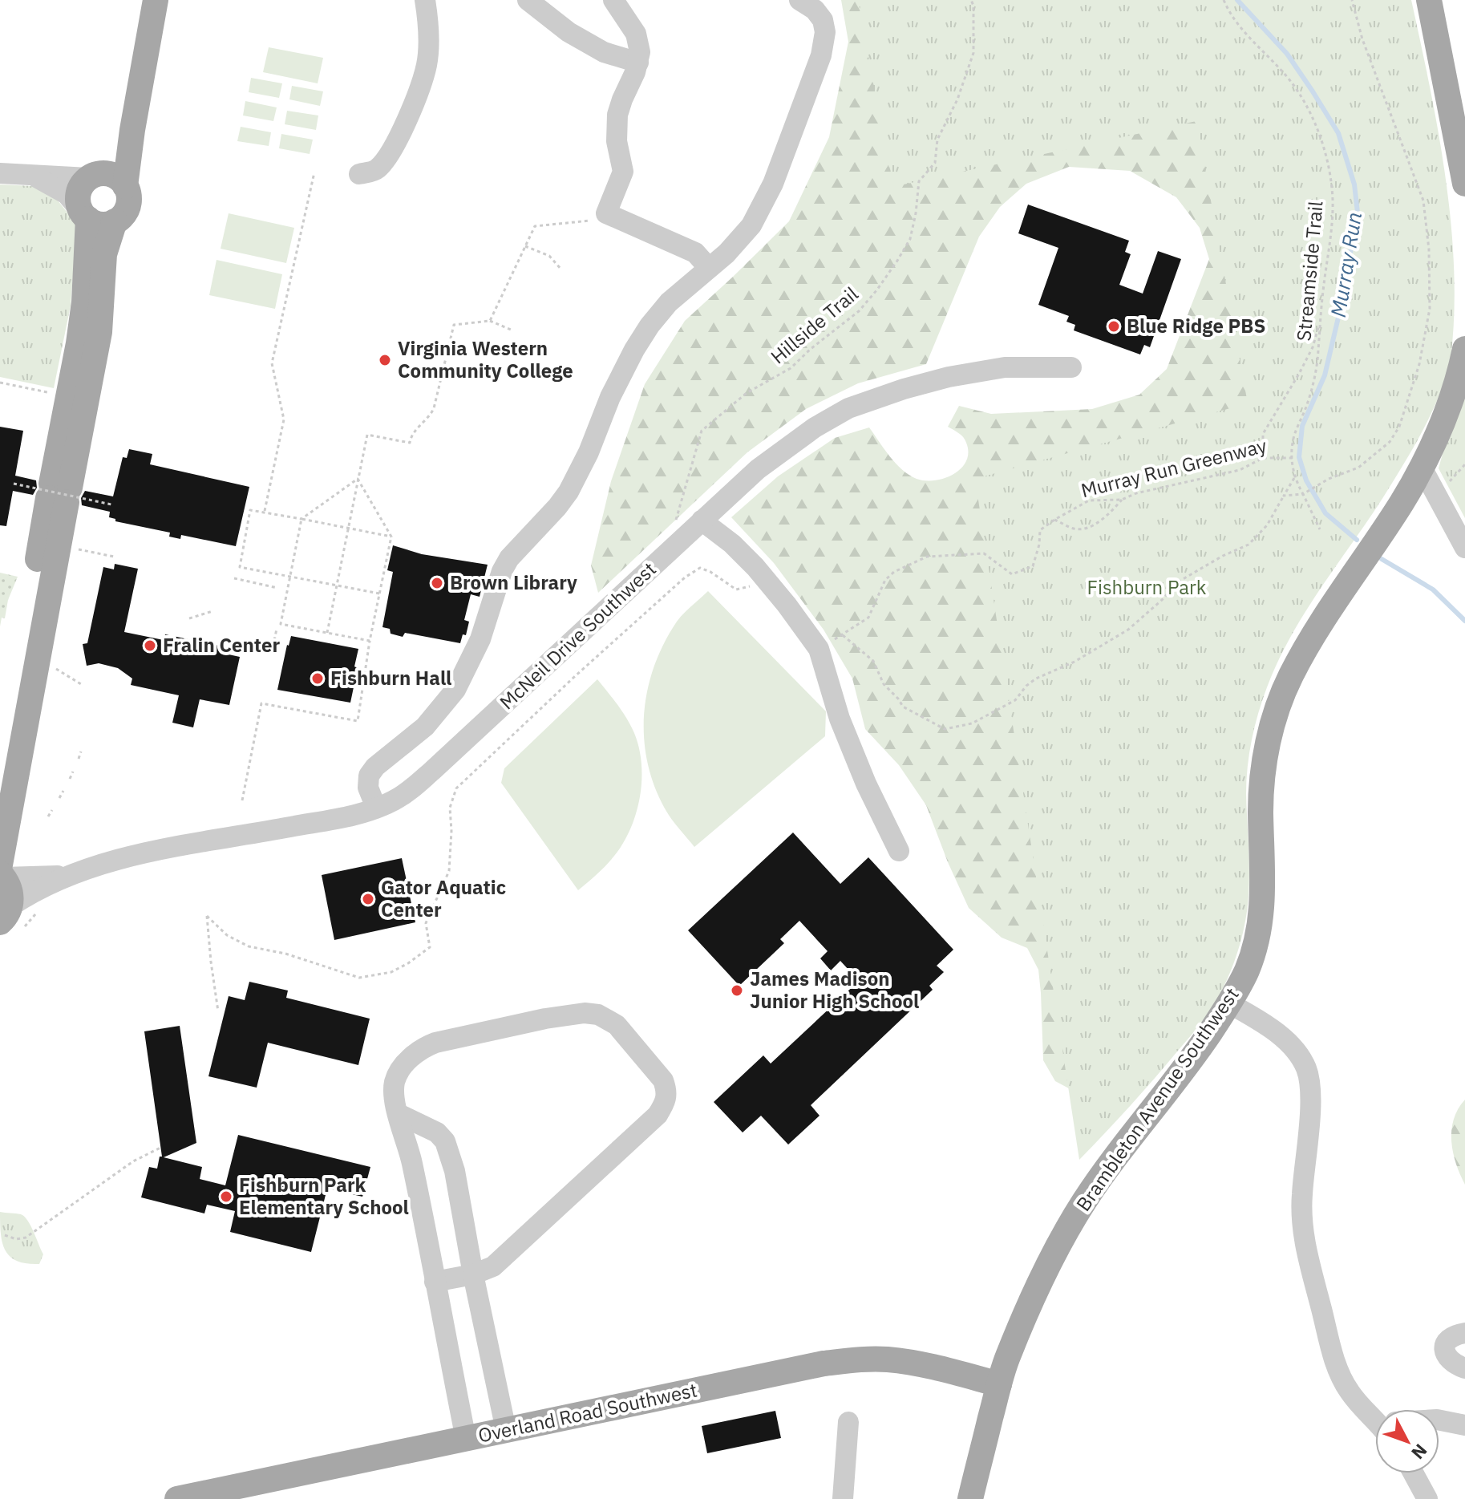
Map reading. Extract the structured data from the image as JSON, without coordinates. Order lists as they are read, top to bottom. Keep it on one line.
{"streets":{"main road":["Brambleton Avenue Southwest","Overland Road Southwest"],"street":["McNeil Drive Southwest"],"path":["Streamside Trail","Hillside Trail","Murray Run Greenway"]},"crossings":[["Streamside Trail","Murray Run Greenway"],["Hillside Trail","McNeil Drive Southwest"],["Brambleton Avenue Southwest","Overland Road Southwest"]],"water":["Murray Run"],"parks":["Fishburn Park"],"places":["Blue Ridge PBS","Virginia Western Community College","Brown Library","Fralin Center","Fishburn Hall","Gator Aquatic Center","James Madison Junior High School","Fishburn Park Elementary School"],"north":"bottom right"}
